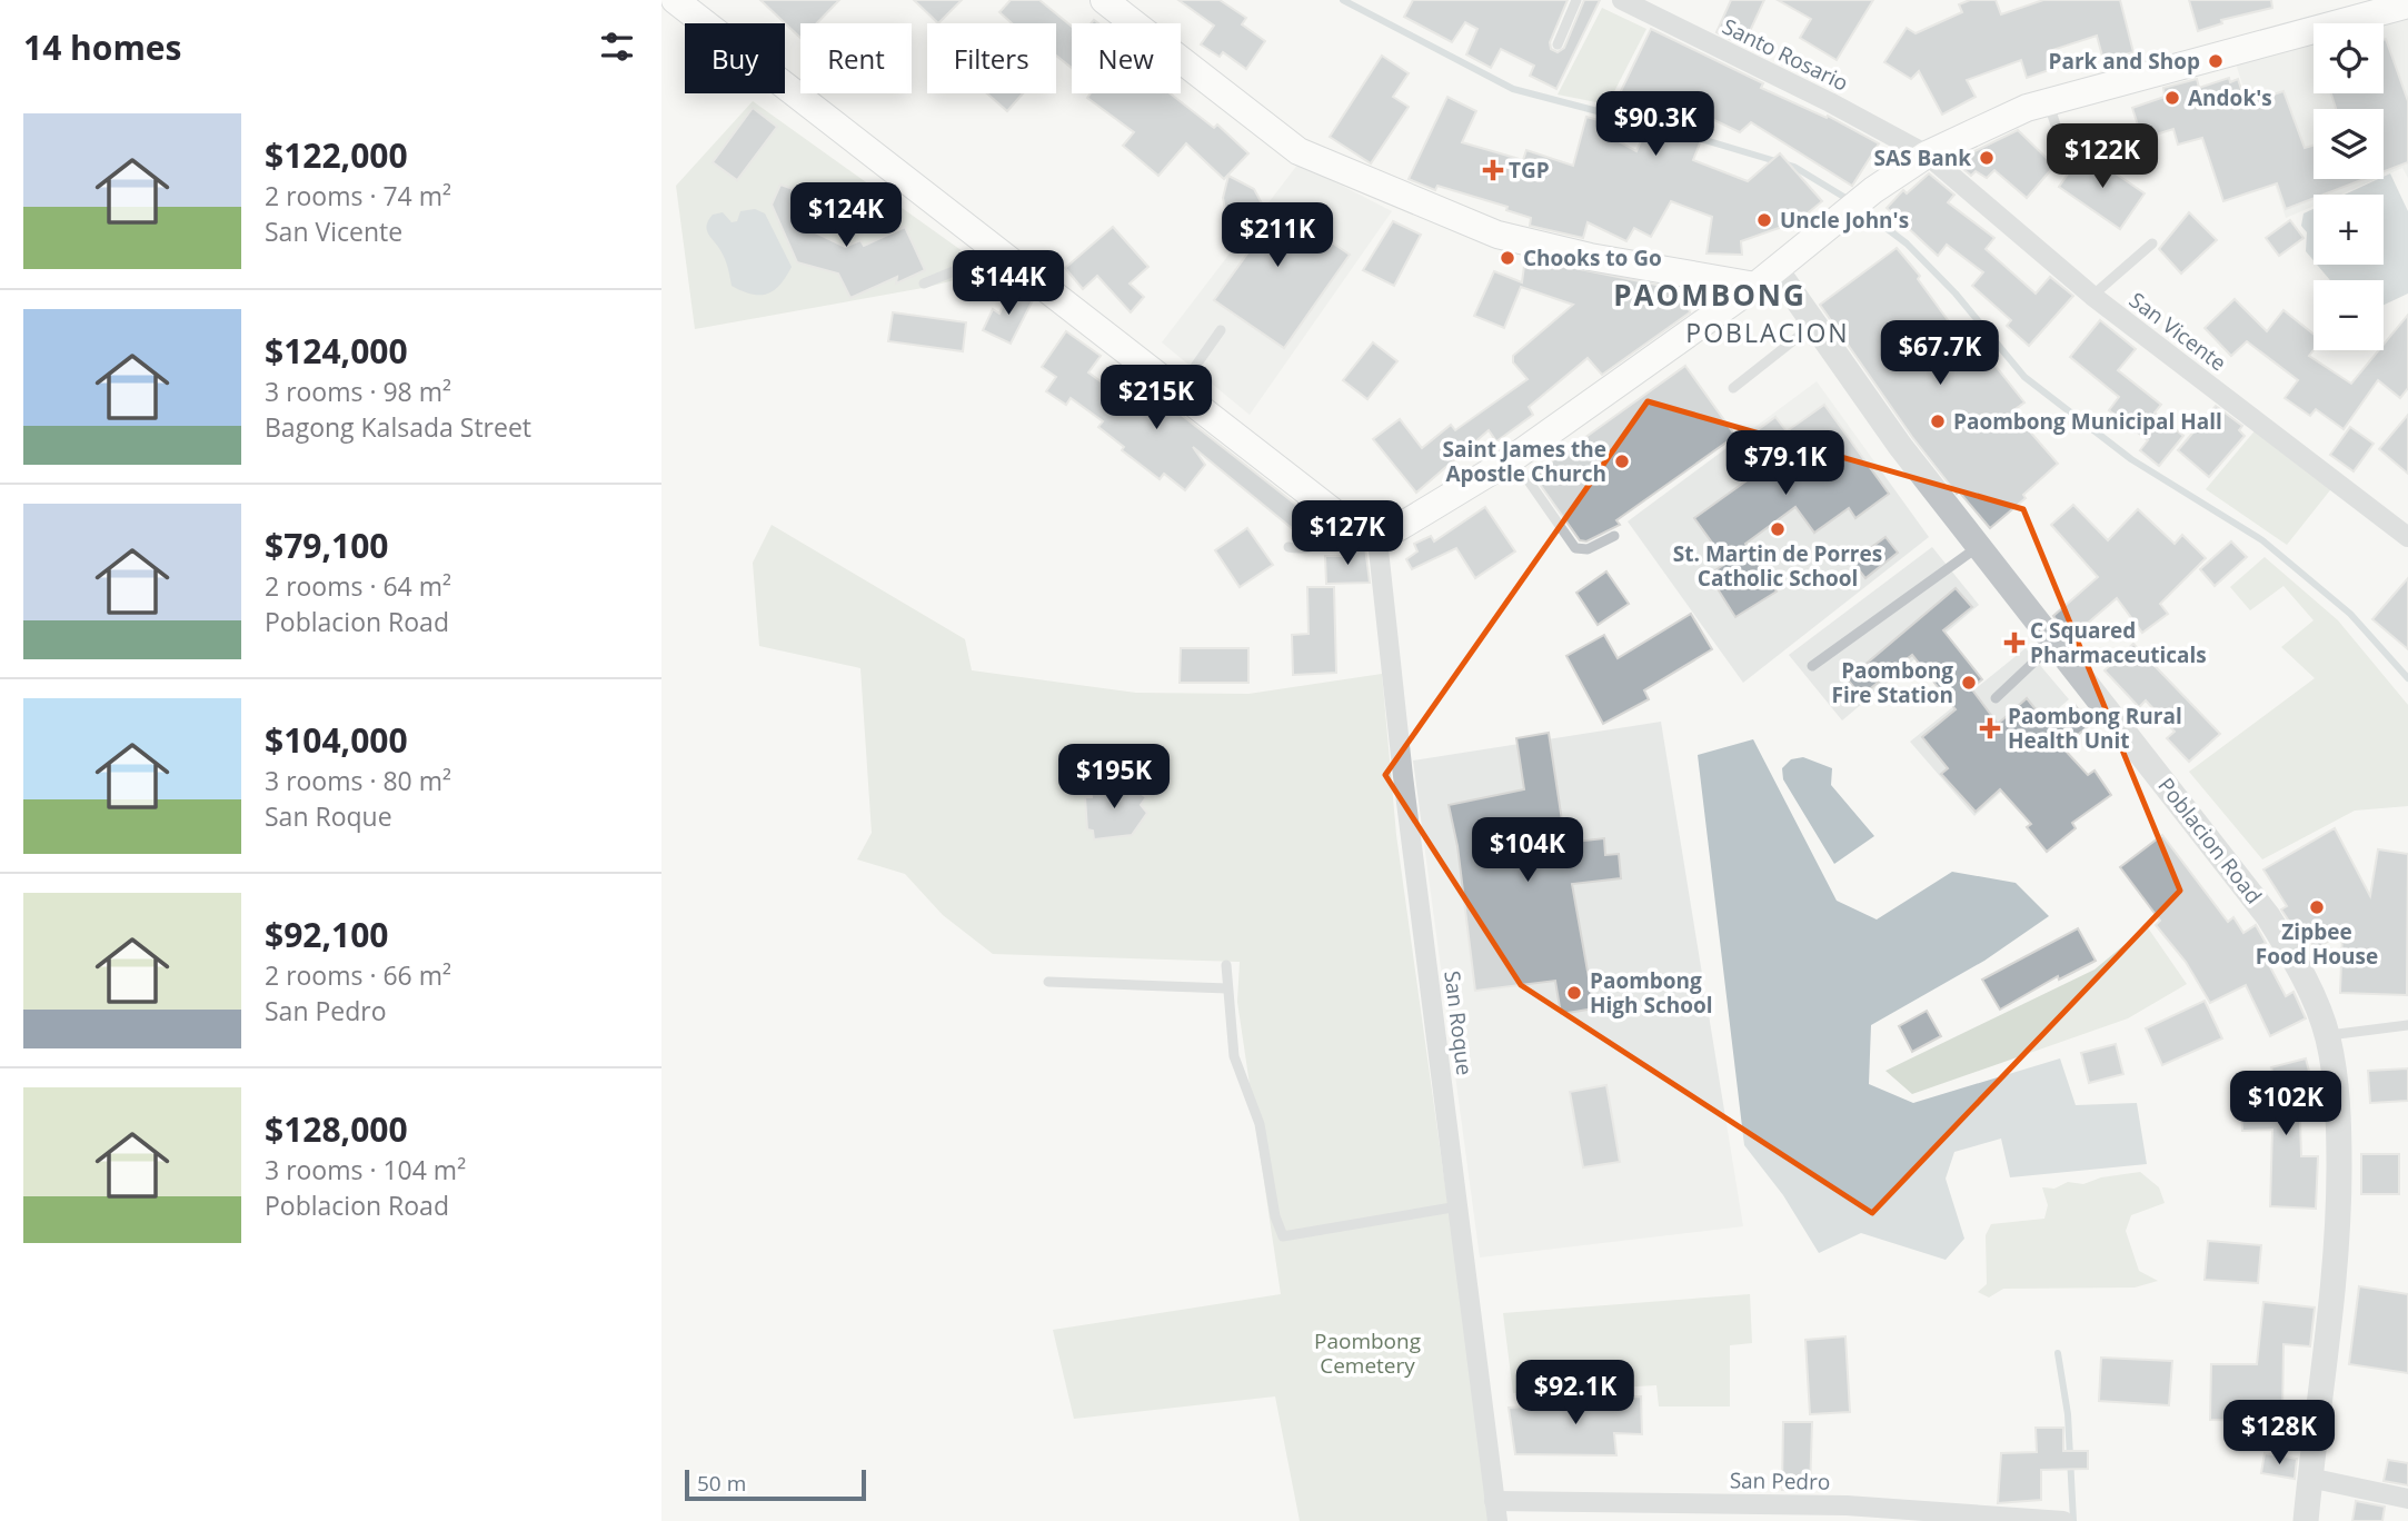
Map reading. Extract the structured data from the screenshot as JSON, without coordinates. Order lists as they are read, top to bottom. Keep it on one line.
{"streets":{"street":["Santo Rosario","San Vicente","Poblacion Road","San Roque","San Pedro"]},"crossings":[["Santo Rosario","San Vicente"],["San Roque","San Pedro"]],"districts":["PAOMBONG","POBLACION"],"parks":["Paombong Cemetery"],"places":{"other":["Park and Shop","Andok's","SAS Bank","Uncle John's","Chooks to Go","Paombong Municipal Hall","Saint James the Apostle Church","St. Martin de Porres Catholic School","Paombong Fire Station","Zipbee Food House","Paombong High School"],"health":["TGP","C Squared Pharmaceuticals","Paombong Rural Health Unit"]},"scale_bar":"50 m","page":{"heading":"14 homes","map_buttons":["+","−"],"chip":["Buy","Rent","Filters","New"],"price":["$90.3K","$122K","$124K","$211K","$144K","$67.7K","$215K","$79.1K","$127K","$195K","$104K","$102K","$92.1K","$128K"],"list":[{"name":"$122,000","note":"2 rooms · 74 m² · San Vicente"},{"name":"$124,000","note":"3 rooms · 98 m² · Bagong Kalsada Street"},{"name":"$79,100","note":"2 rooms · 64 m² · Poblacion Road"},{"name":"$104,000","note":"3 rooms · 80 m² · San Roque"},{"name":"$92,100","note":"2 rooms · 66 m² · San Pedro"},{"name":"$128,000","note":"3 rooms · 104 m² · Poblacion Road"}],"scale":"50 m"}}
